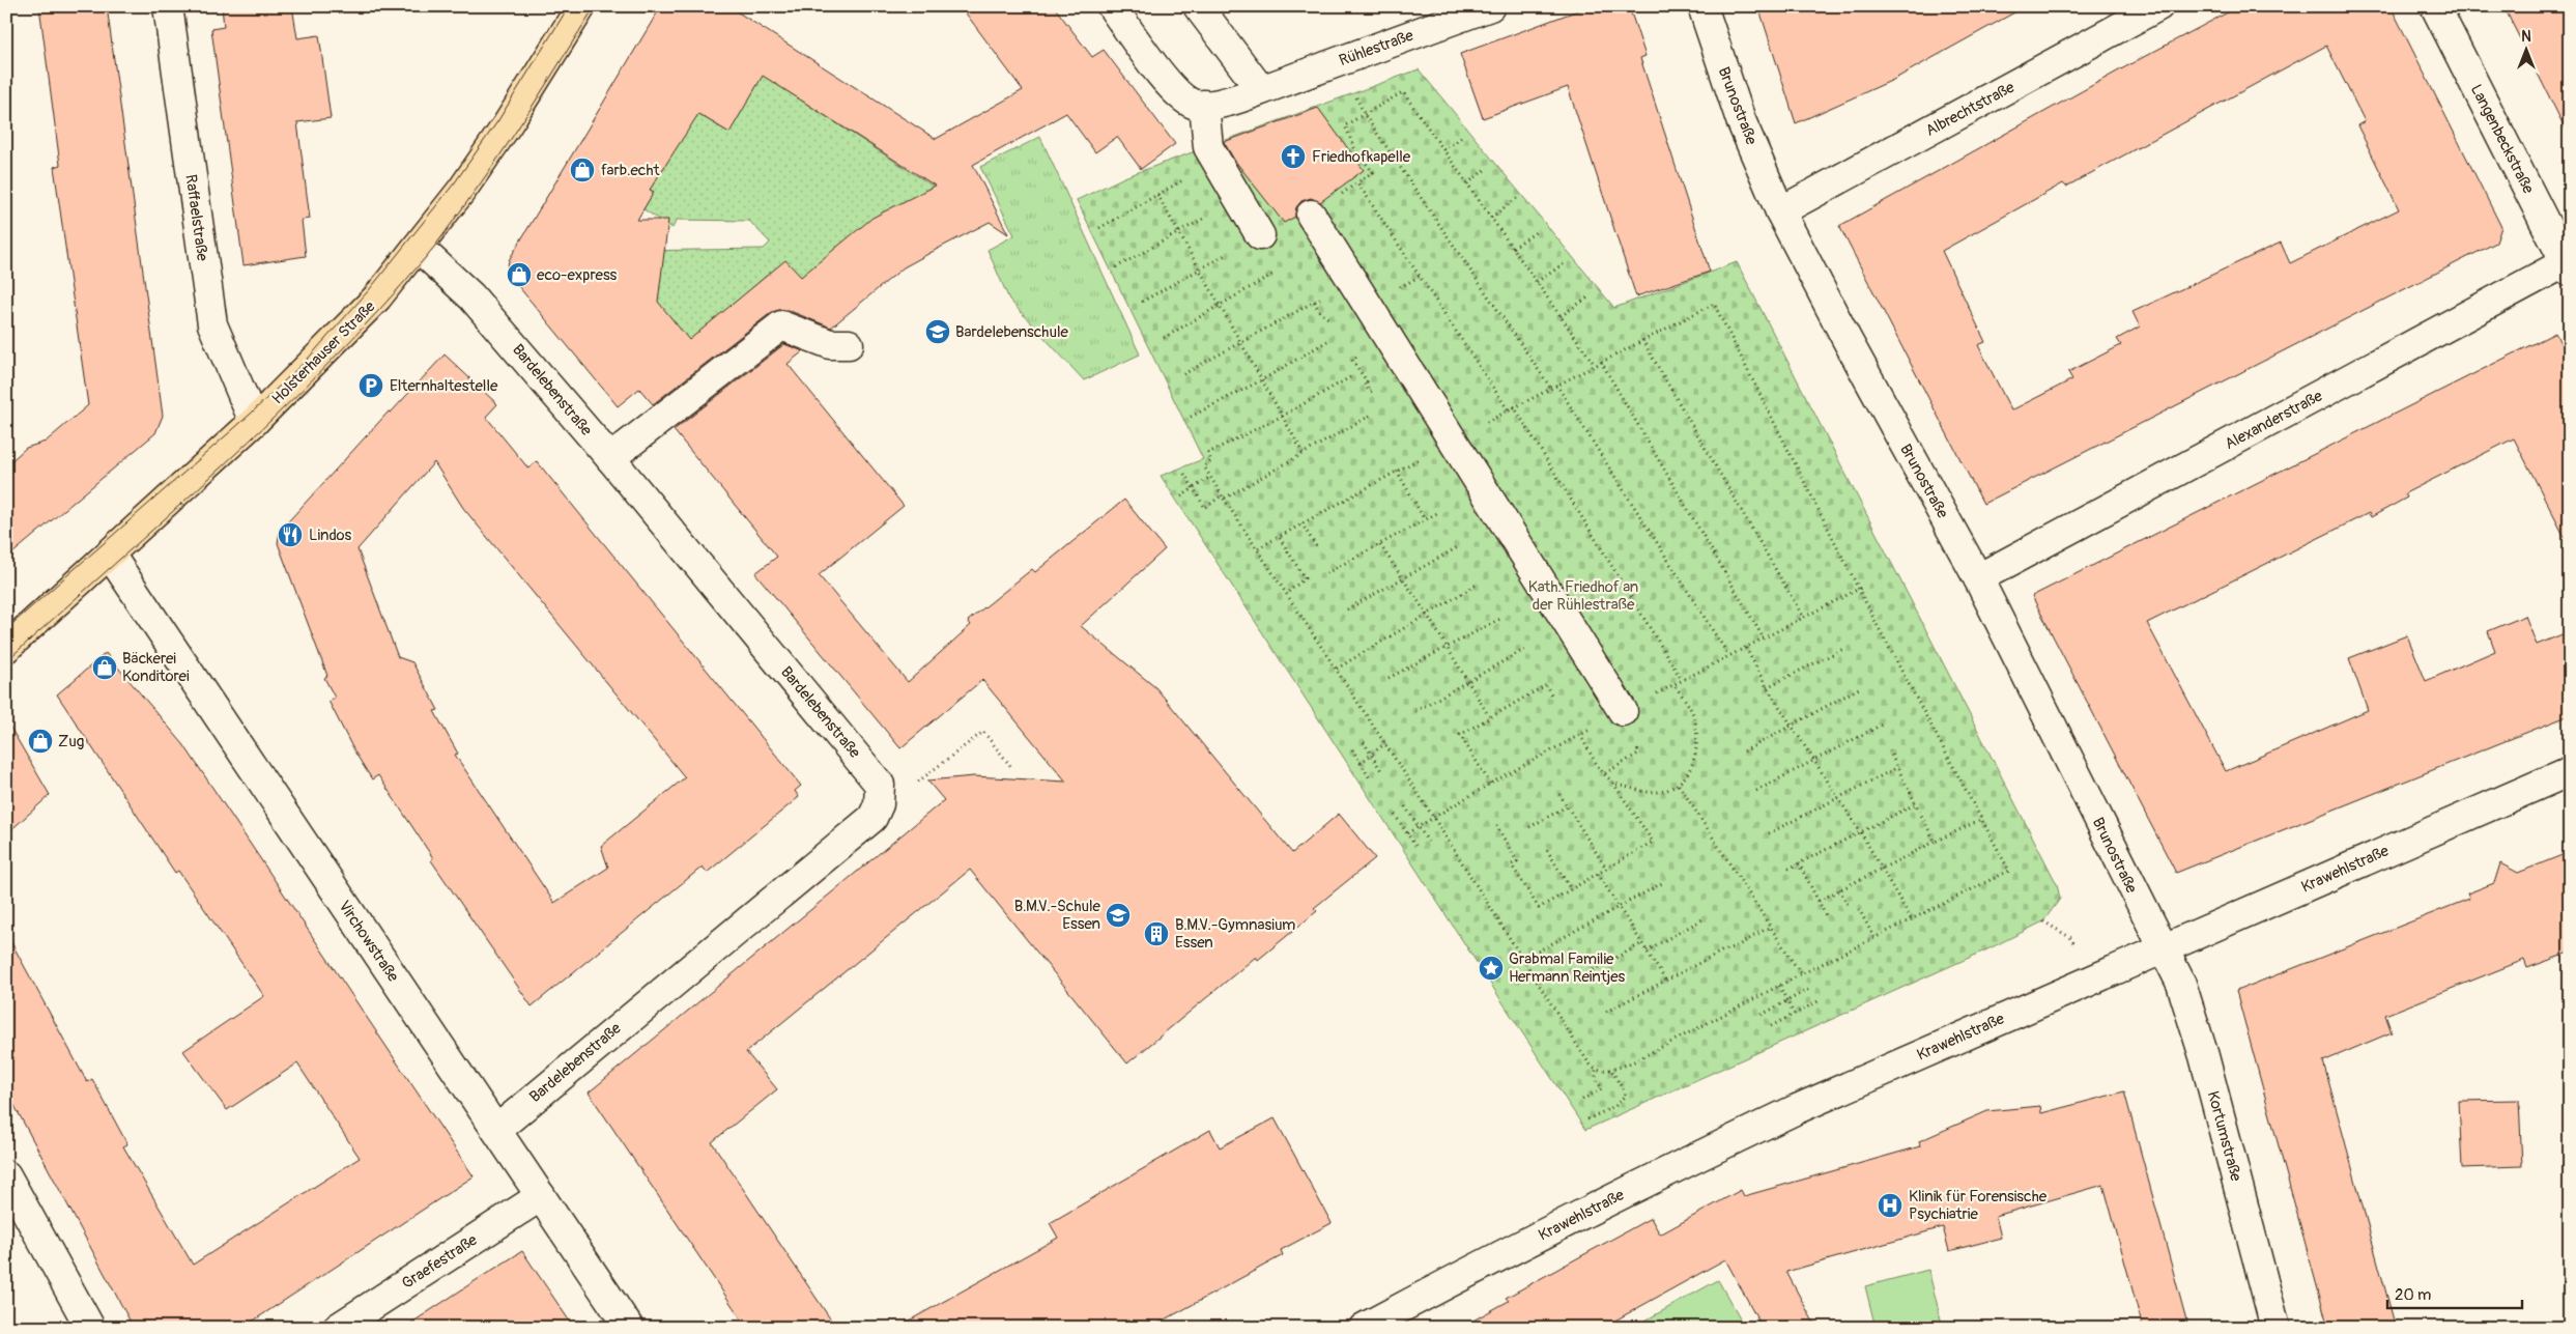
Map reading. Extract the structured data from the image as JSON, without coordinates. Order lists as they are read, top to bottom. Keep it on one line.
{"streets":{"main road":["Holsterhauser Straße"],"street":["Rühlestraße","Brunostraße","Albrechtstraße","Langenbeckstraße","Raffaelstraße","Bardelebenstraße","Alexanderstraße","Krawehlstraße","Virchowstraße","Kortumstraße","Graefestraße"]},"crossings":[["Brunostraße","Albrechtstraße"],["Brunostraße","Alexanderstraße"],["Brunostraße","Krawehlstraße"],["Brunostraße","Kortumstraße"],["Langenbeckstraße","Alexanderstraße"],["Raffaelstraße","Holsterhauser Straße"],["Holsterhauser Straße","Bardelebenstraße"],["Holsterhauser Straße","Virchowstraße"],["Bardelebenstraße","Virchowstraße"],["Krawehlstraße","Kortumstraße"],["Virchowstraße","Graefestraße"]],"parks":["Kath. Friedhof an der Rühlestraße"],"places":{"church":["Friedhofkapelle"],"shop":["farb.echt","eco-express","Bäckerei Konditorei","Zug"],"school or university":["Bardelebenschule","B.M.V.-Schule Essen"],"parking":["Elternhaltestelle"],"restaurant":["Lindos"],"building":["B.M.V.-Gymnasium Essen"],"place":["Grabmal Familie Hermann Reintjes"],"hospital":["Klinik für Forensische Psychiatrie"]},"scale_bar":"20 m","north":"top"}
